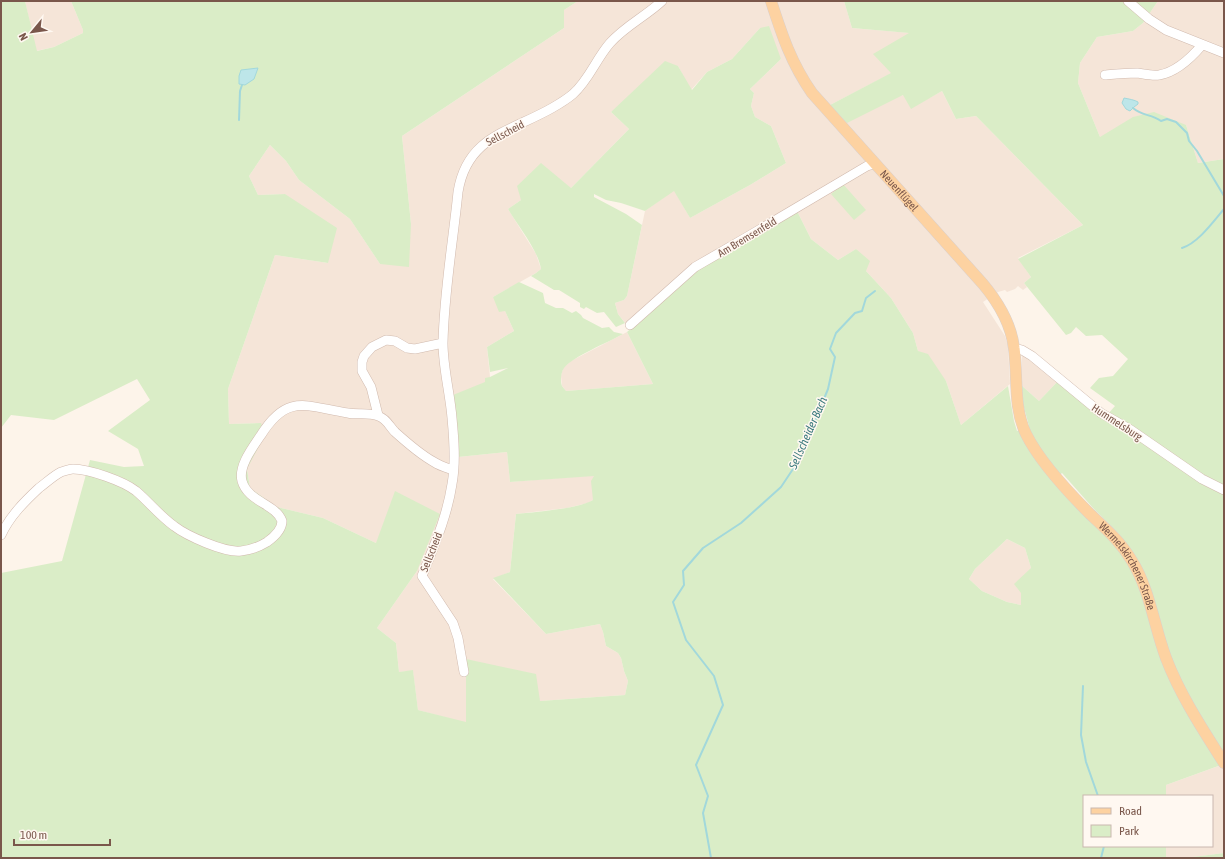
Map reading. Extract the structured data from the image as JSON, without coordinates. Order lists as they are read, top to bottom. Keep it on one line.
{"streets":{"main road":["Neuenflügel","Wermelskirchener Straße"],"street":["Sellscheid","Am Bremsenfeld","Hummelsburg"]},"crossings":[["Neuenflügel","Am Bremsenfeld"],["Neuenflügel","Hummelsburg"],["Neuenflügel","Wermelskirchener Straße"]],"water":["Sellscheider Bach"],"legend":["Road","Park"],"scale_bar":"100 m","north":"bottom left"}
